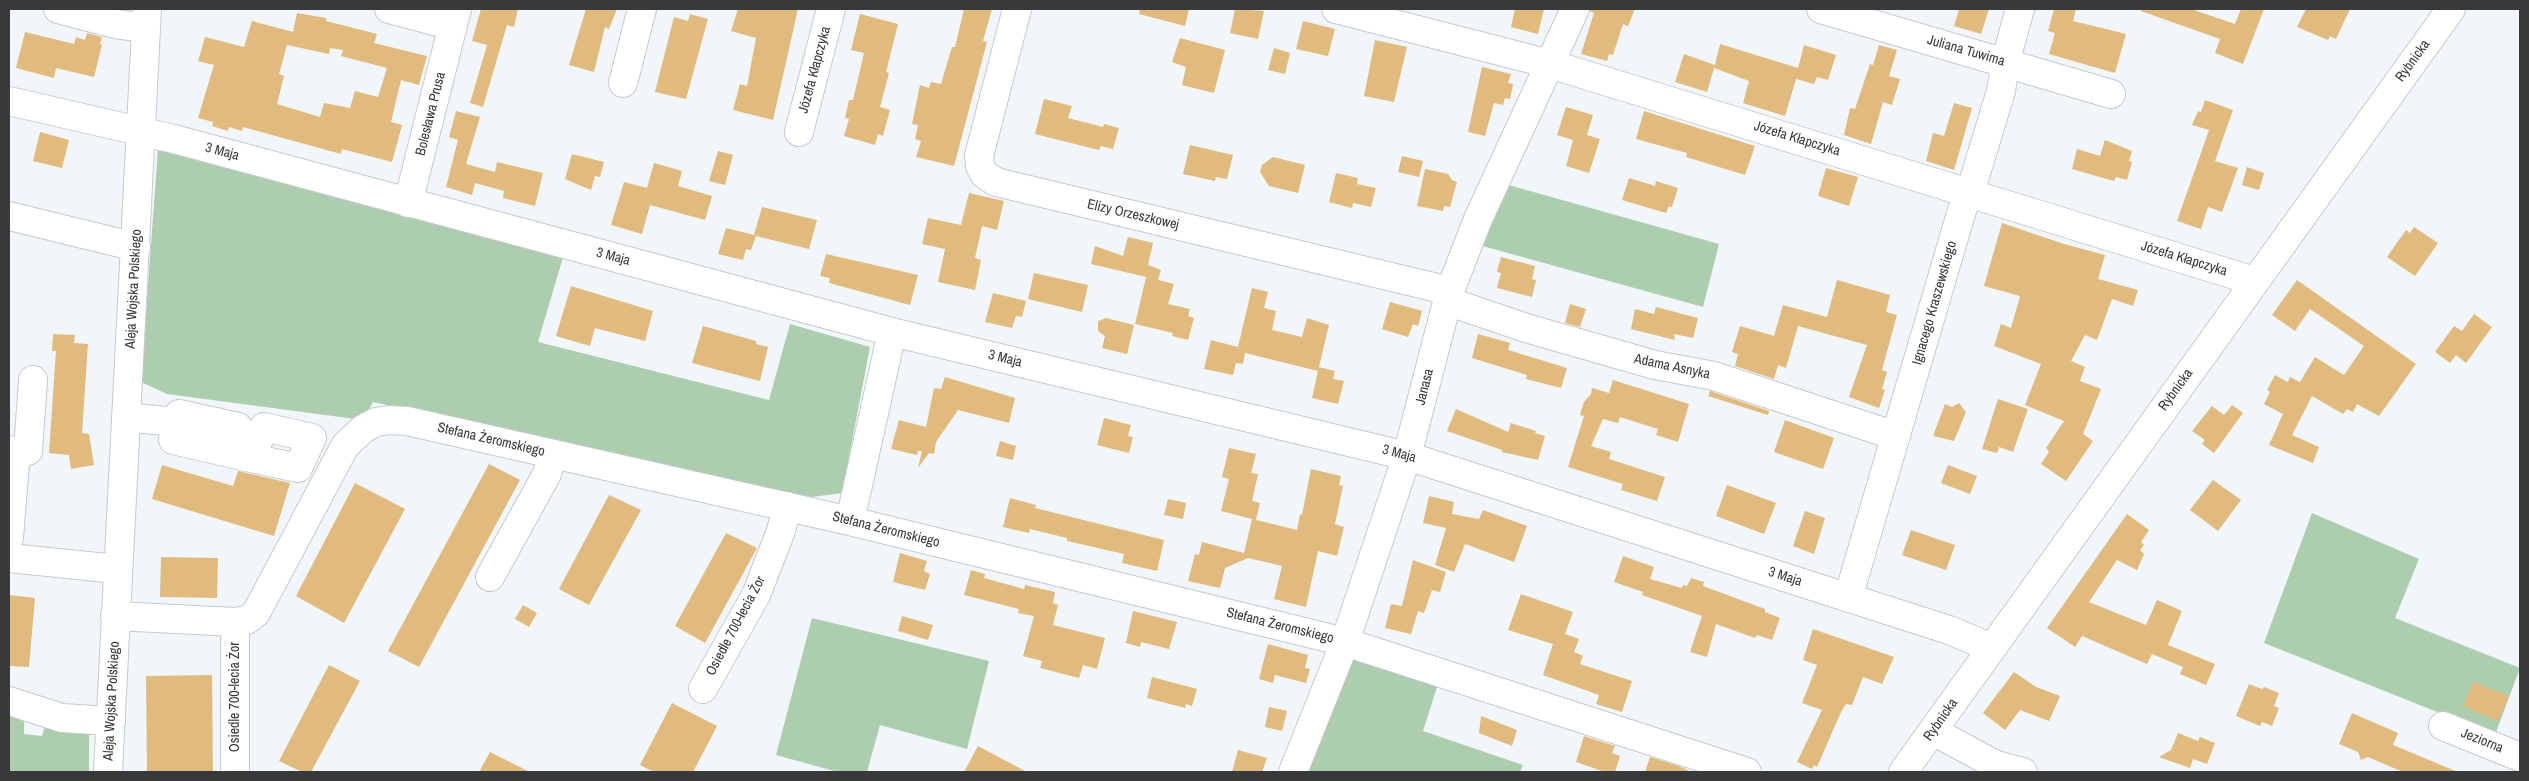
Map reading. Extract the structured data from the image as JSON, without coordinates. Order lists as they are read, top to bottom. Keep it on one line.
{"streets":{"street":["Juliana Tuwima","Rybnicka","Józefa Kłapczyka","Bolesława Prusa","3 Maja","Elizy Orzeszkowej","Aleja Wojska Polskiego","Ignacego Kraszewskiego","Adama Asnyka","Janasa","Stefana Żeromskiego","Osiedle 700-lecia Żor","Jeziorna"]},"crossings":[["Juliana Tuwima","Ignacego Kraszewskiego"],["Rybnicka","Józefa Kłapczyka"],["Rybnicka","3 Maja"],["Józefa Kłapczyka","Ignacego Kraszewskiego"],["Józefa Kłapczyka","Janasa"],["Bolesława Prusa","3 Maja"],["3 Maja","Aleja Wojska Polskiego"],["3 Maja","Ignacego Kraszewskiego"],["3 Maja","Janasa"],["Elizy Orzeszkowej","Adama Asnyka"],["Elizy Orzeszkowej","Janasa"],["Aleja Wojska Polskiego","Stefana Żeromskiego"],["Ignacego Kraszewskiego","Adama Asnyka"],["Adama Asnyka","Janasa"],["Janasa","Stefana Żeromskiego"],["Stefana Żeromskiego","Osiedle 700-lecia Żor"]]}
